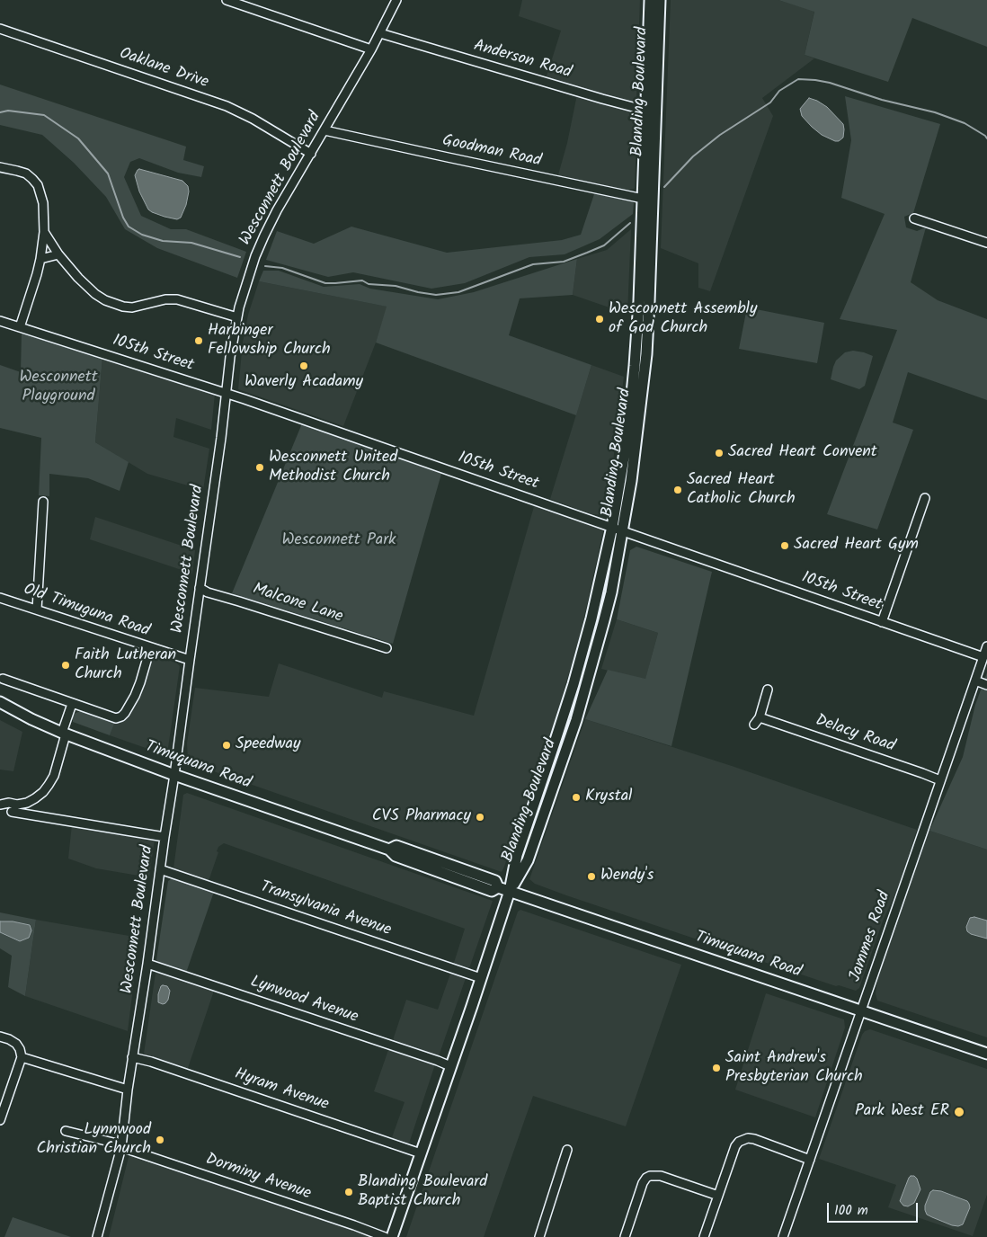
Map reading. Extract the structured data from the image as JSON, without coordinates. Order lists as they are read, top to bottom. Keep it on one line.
{"streets":{"main road":["Blanding Boulevard","Timuquana Road"],"street":["Anderson Road","Oaklane Drive","Goodman Road","Wesconnett Boulevard","105th Street","Malcone Lane","Old Timuguna Road","Delacy Road","Transylvania Avenue","Jammes Road","Lynwood Avenue","Hyram Avenue","Dorminy Avenue"]},"crossings":[["Anderson Road","Blanding Boulevard"],["Anderson Road","Wesconnett Boulevard"],["Oaklane Drive","Wesconnett Boulevard"],["Blanding Boulevard","Goodman Road"],["Blanding Boulevard","105th Street"],["Blanding Boulevard","Timuquana Road"],["Blanding Boulevard","Transylvania Avenue"],["Blanding Boulevard","Lynwood Avenue"],["Blanding Boulevard","Hyram Avenue"],["Goodman Road","Wesconnett Boulevard"],["Wesconnett Boulevard","105th Street"],["Wesconnett Boulevard","Malcone Lane"],["Wesconnett Boulevard","Old Timuguna Road"],["Wesconnett Boulevard","Timuquana Road"],["Wesconnett Boulevard","Transylvania Avenue"],["Wesconnett Boulevard","Lynwood Avenue"],["Wesconnett Boulevard","Hyram Avenue"],["Wesconnett Boulevard","Dorminy Avenue"],["105th Street","Jammes Road"],["Delacy Road","Jammes Road"],["Timuquana Road","Jammes Road"]],"parks":["Wesconnett Playground","Wesconnett Park"],"places":["Wesconnett Assembly of God Church","Harbinger Fellowship Church","Waverly Acadamy","Sacred Heart Convent","Wesconnett United Methodist Church","Sacred Heart Catholic Church","Sacred Heart Gym","Faith Lutheran Church","Speedway","Krystal","CVS Pharmacy","Wendy's","Saint Andrew's Presbyterian Church","Park West ER","Lynnwood Christian Church","Blanding Boulevard Baptist Church"],"scale_bar":"100 m"}
